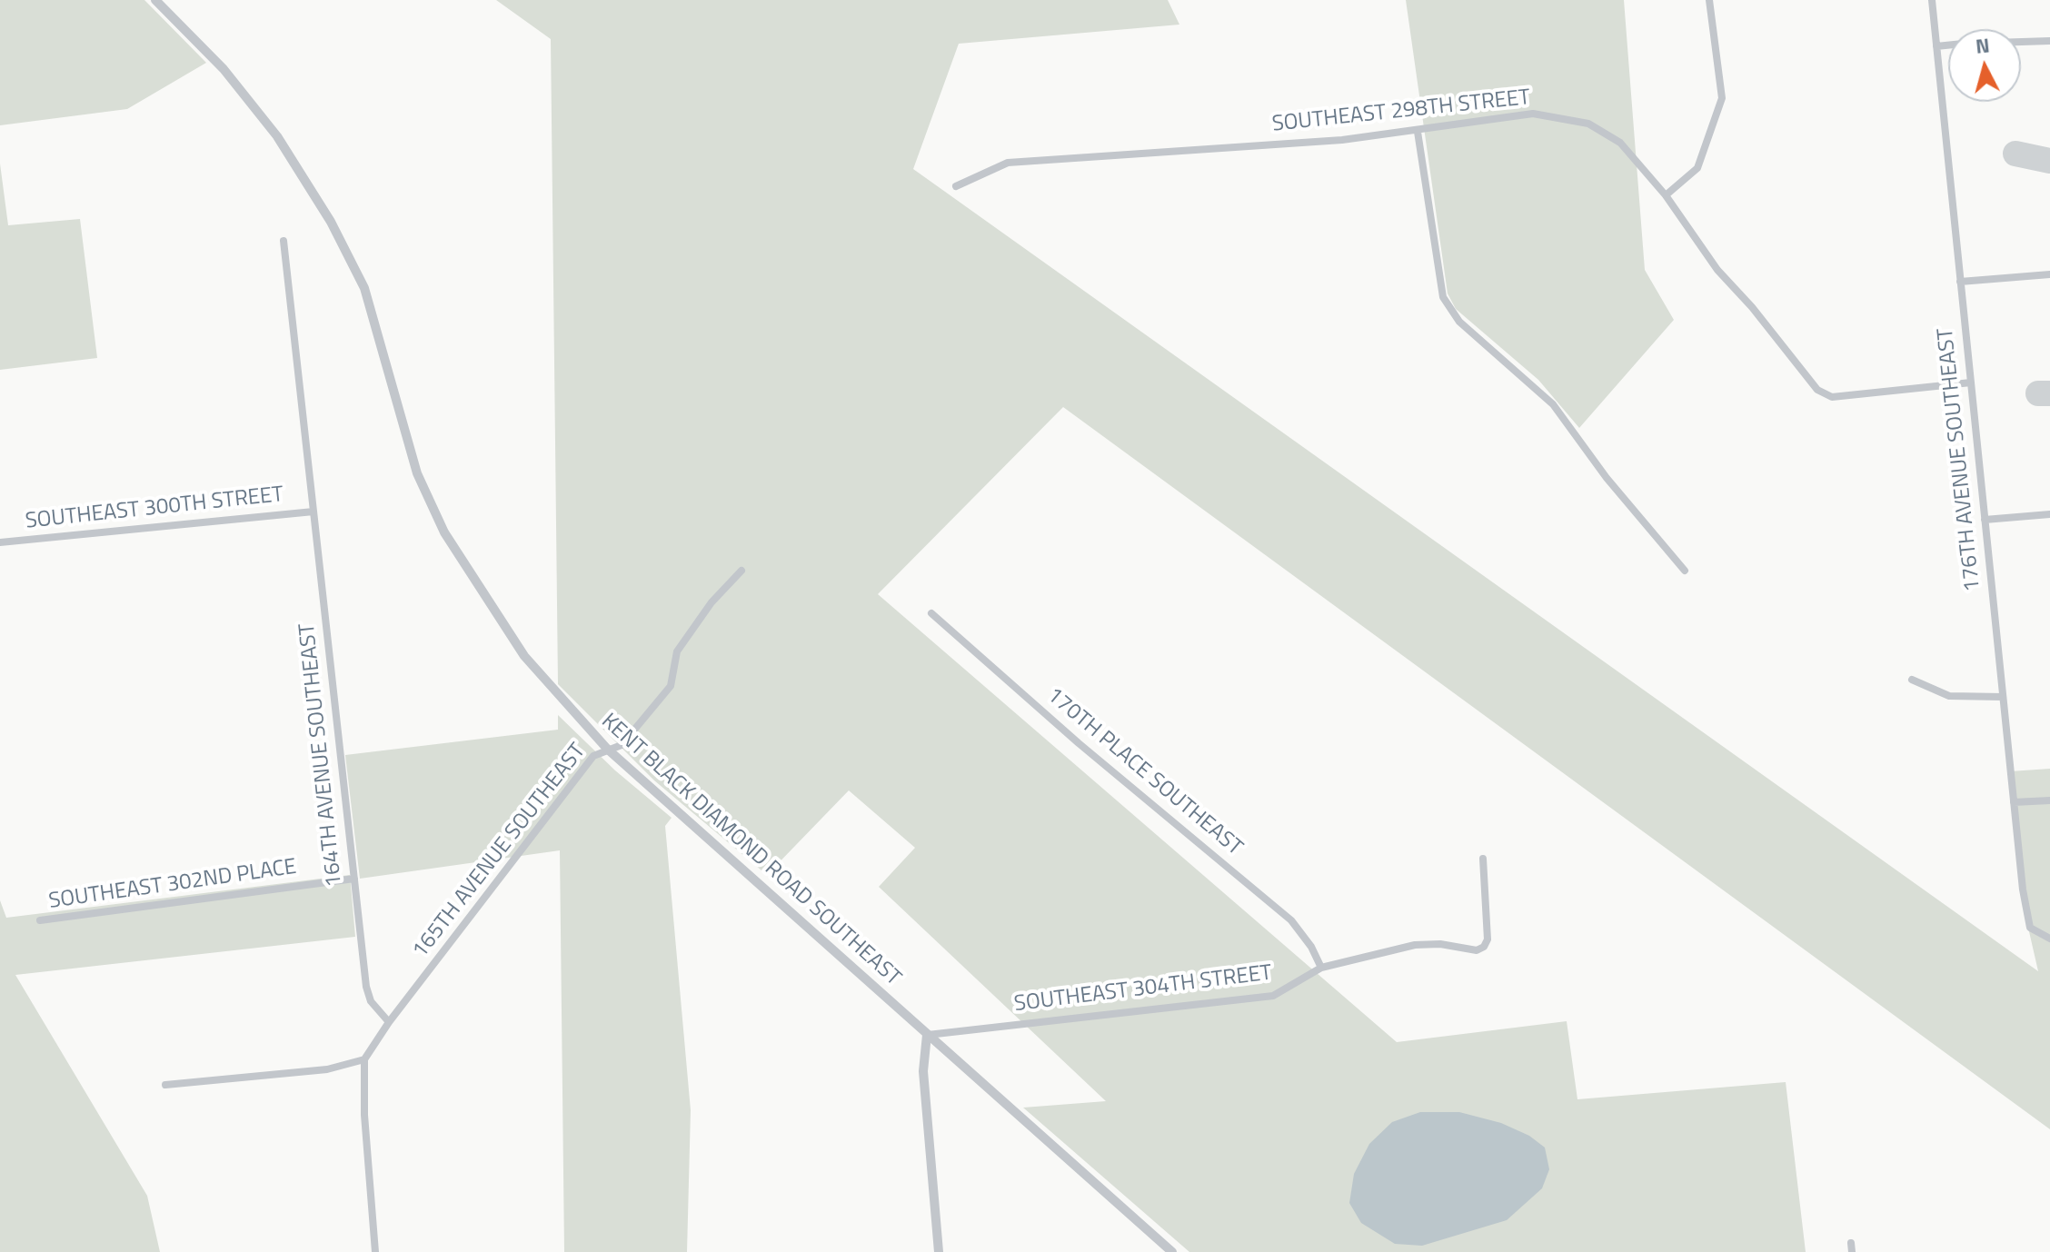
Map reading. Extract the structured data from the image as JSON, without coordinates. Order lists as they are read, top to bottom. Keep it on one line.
{"streets":{"street":["SOUTHEAST 298TH STREET","176TH AVENUE SOUTHEAST","SOUTHEAST 300TH STREET","164TH AVENUE SOUTHEAST","170TH PLACE SOUTHEAST","KENT BLACK DIAMOND ROAD SOUTHEAST","165TH AVENUE SOUTHEAST","SOUTHEAST 302ND PLACE","SOUTHEAST 304TH STREET"]},"crossings":[["SOUTHEAST 298TH STREET","176TH AVENUE SOUTHEAST"],["SOUTHEAST 300TH STREET","164TH AVENUE SOUTHEAST"],["164TH AVENUE SOUTHEAST","165TH AVENUE SOUTHEAST"],["164TH AVENUE SOUTHEAST","SOUTHEAST 302ND PLACE"],["170TH PLACE SOUTHEAST","SOUTHEAST 304TH STREET"],["KENT BLACK DIAMOND ROAD SOUTHEAST","165TH AVENUE SOUTHEAST"],["KENT BLACK DIAMOND ROAD SOUTHEAST","SOUTHEAST 304TH STREET"]],"north":"top"}
